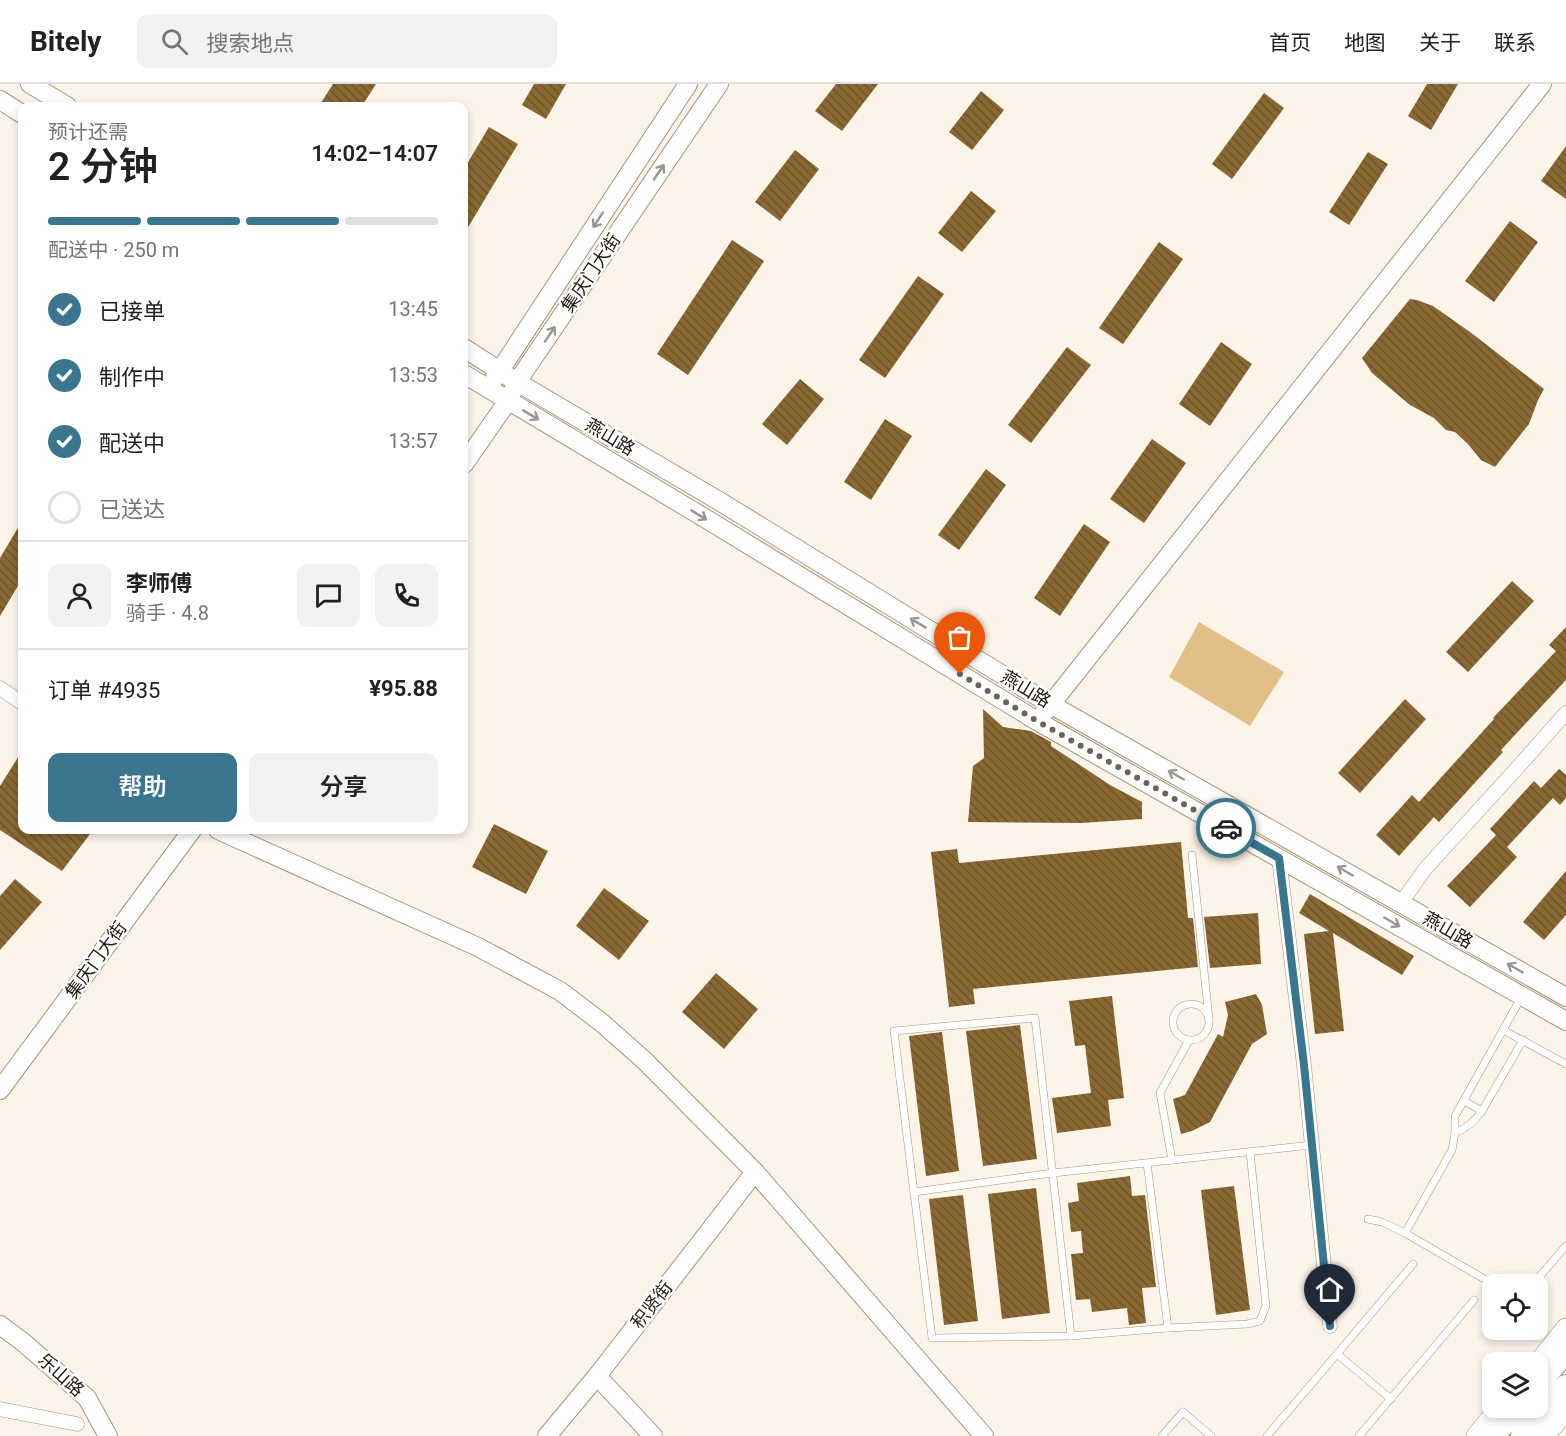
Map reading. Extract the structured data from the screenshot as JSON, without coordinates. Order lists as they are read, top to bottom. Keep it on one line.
{"streets":{"street":["集庆门大街","燕山路","积贤街","乐山路"]},"crossings":[["集庆门大街","燕山路"]],"page":{"header":"Bitely","search":"搜索地点","nav":["首页","地图","关于","联系"],"heading":["2 分钟","预计还需","14:02–14:07"],"panel":["李师傅","骑手 · 4.8","订单 #4935","¥95.88"],"bar":"配送中 · 250 m","list":[["已接单","13:45"],["制作中","13:53"],["配送中","13:57"],"已送达"],"buttons":["帮助","分享"]}}
